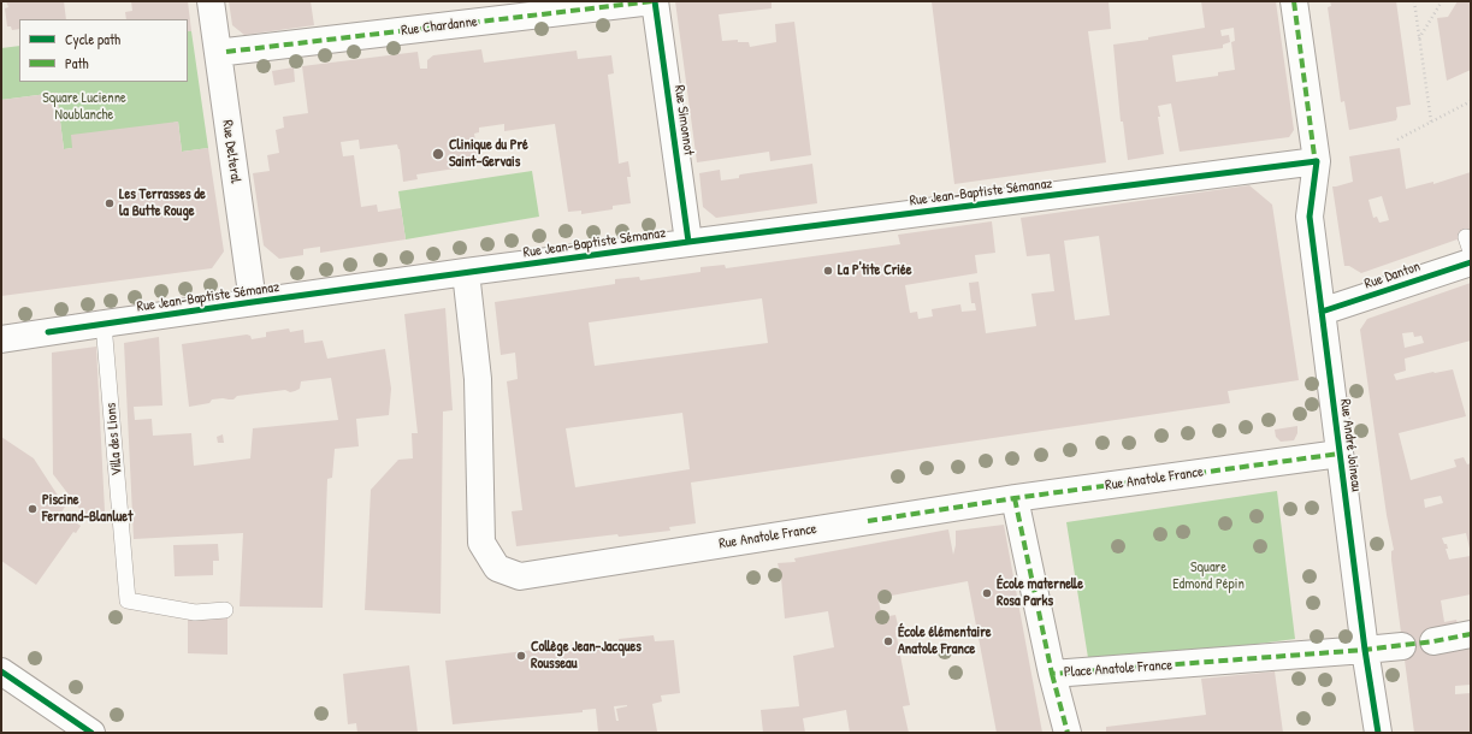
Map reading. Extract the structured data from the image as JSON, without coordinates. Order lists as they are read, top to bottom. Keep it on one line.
{"streets":{"street":["Rue Chardanne","Rue Simonnot","Rue Delteral","Rue Jean-Baptiste Sémanaz","Rue Danton","Rue André Joineau","Rue Anatole France","Place Anatole France"],"lane":["Villa des Lions"]},"crossings":[["Rue Chardanne","Rue Simonnot"],["Rue Simonnot","Rue Jean-Baptiste Sémanaz"],["Rue Delteral","Rue Jean-Baptiste Sémanaz"],["Rue Jean-Baptiste Sémanaz","Villa des Lions"],["Rue Jean-Baptiste Sémanaz","Rue André Joineau"],["Rue Jean-Baptiste Sémanaz","Rue Anatole France"],["Rue Danton","Rue André Joineau"],["Rue André Joineau","Rue Anatole France"],["Rue André Joineau","Place Anatole France"],["Rue Anatole France","Place Anatole France"]],"parks":["Square Lucienne Noublanche","Square Edmond Pépin"],"places":["Clinique du Pré Saint-Gervais","Les Terrasses de la Butte Rouge","La P'tite Criée","Piscine Fernand-Blanluet","École maternelle Rosa Parks","École élémentaire Anatole France","Collège Jean-Jacques Rousseau"],"legend":["Cycle path","Path"]}
